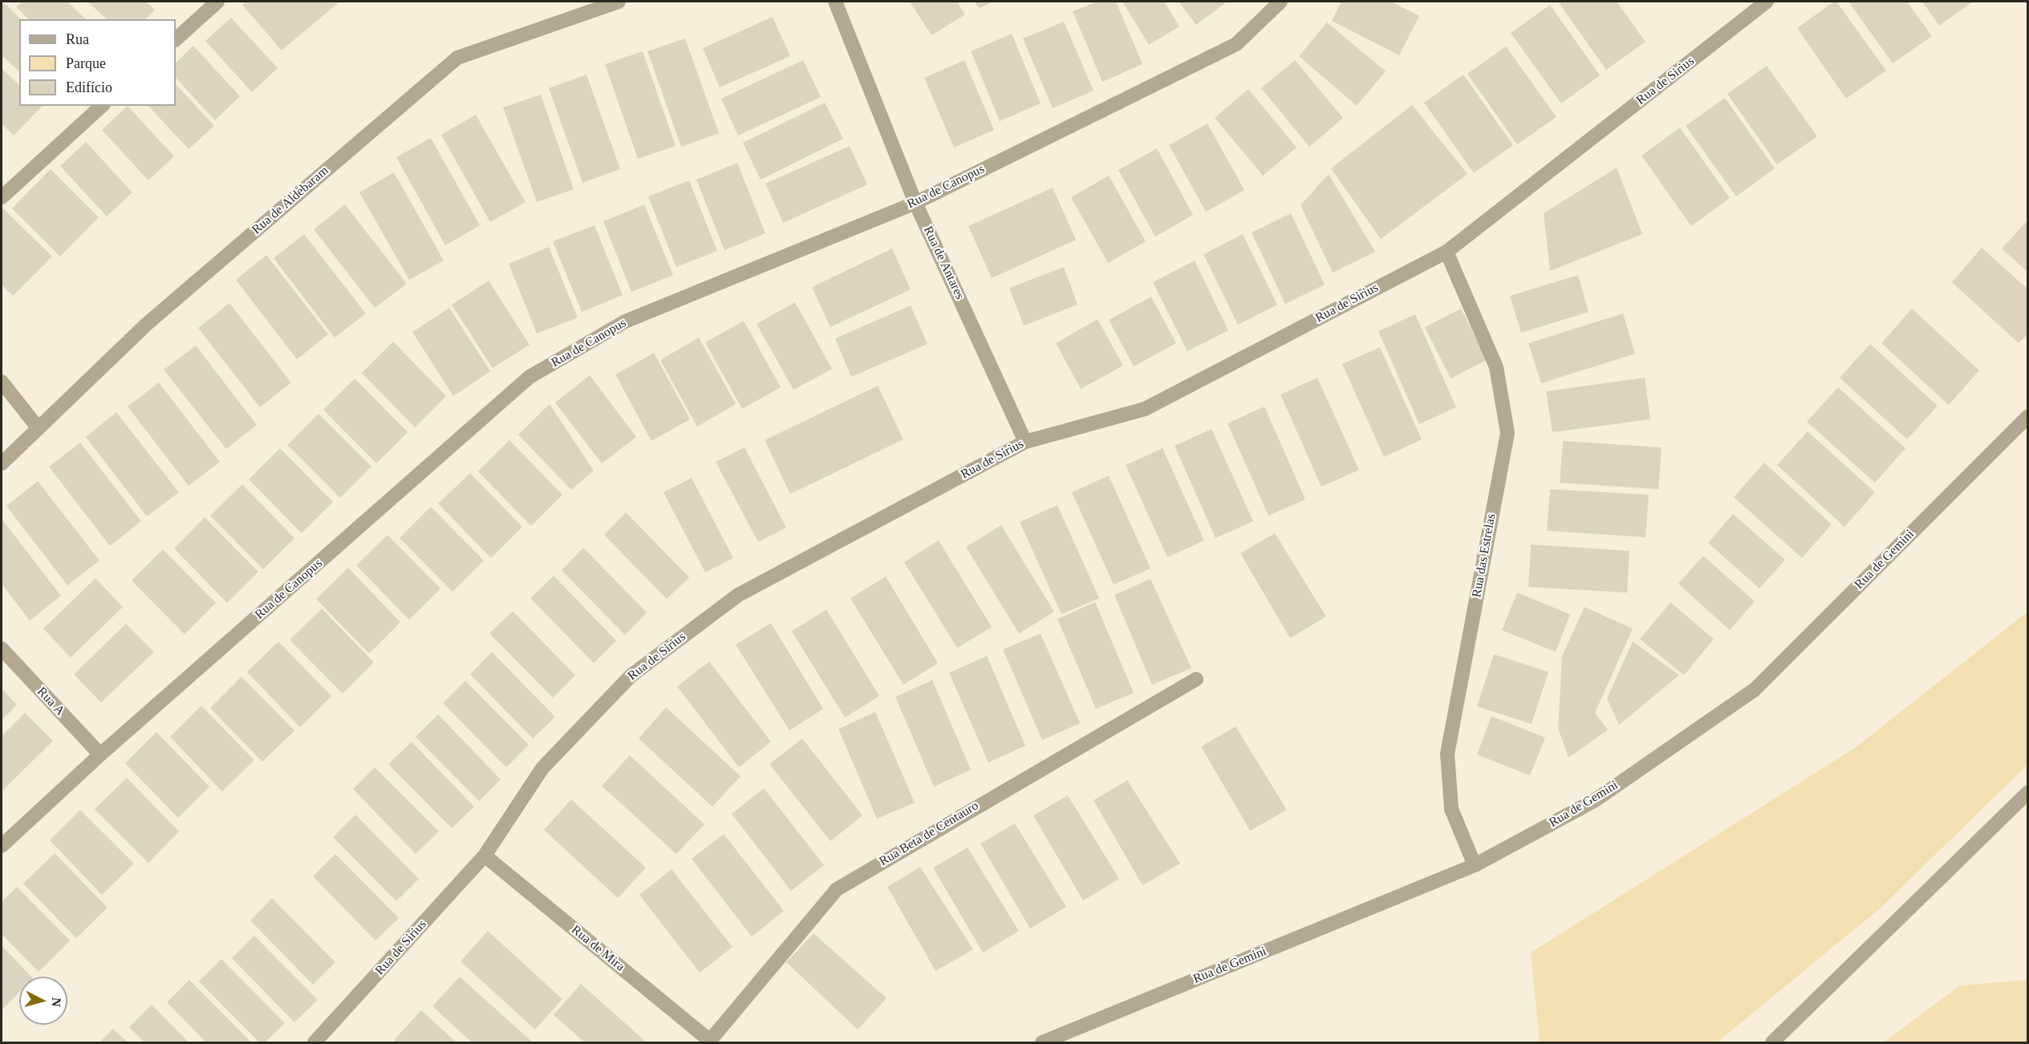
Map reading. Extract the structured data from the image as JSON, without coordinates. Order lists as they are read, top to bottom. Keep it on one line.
{"streets":{"street":["Rua de Sirius","Rua de Canopus","Rua de Aldebaram","Rua de Antares","Rua das Estrelas","Rua de Gemini","Rua A","Rua Beta de Centauro","Rua de Mira"]},"crossings":[["Rua de Sirius","Rua de Antares"],["Rua de Sirius","Rua das Estrelas"],["Rua de Sirius","Rua de Mira"],["Rua de Canopus","Rua de Antares"],["Rua de Canopus","Rua A"],["Rua das Estrelas","Rua de Gemini"],["Rua Beta de Centauro","Rua de Mira"]],"legend":["Rua","Parque","Edifício"],"north":"right"}
